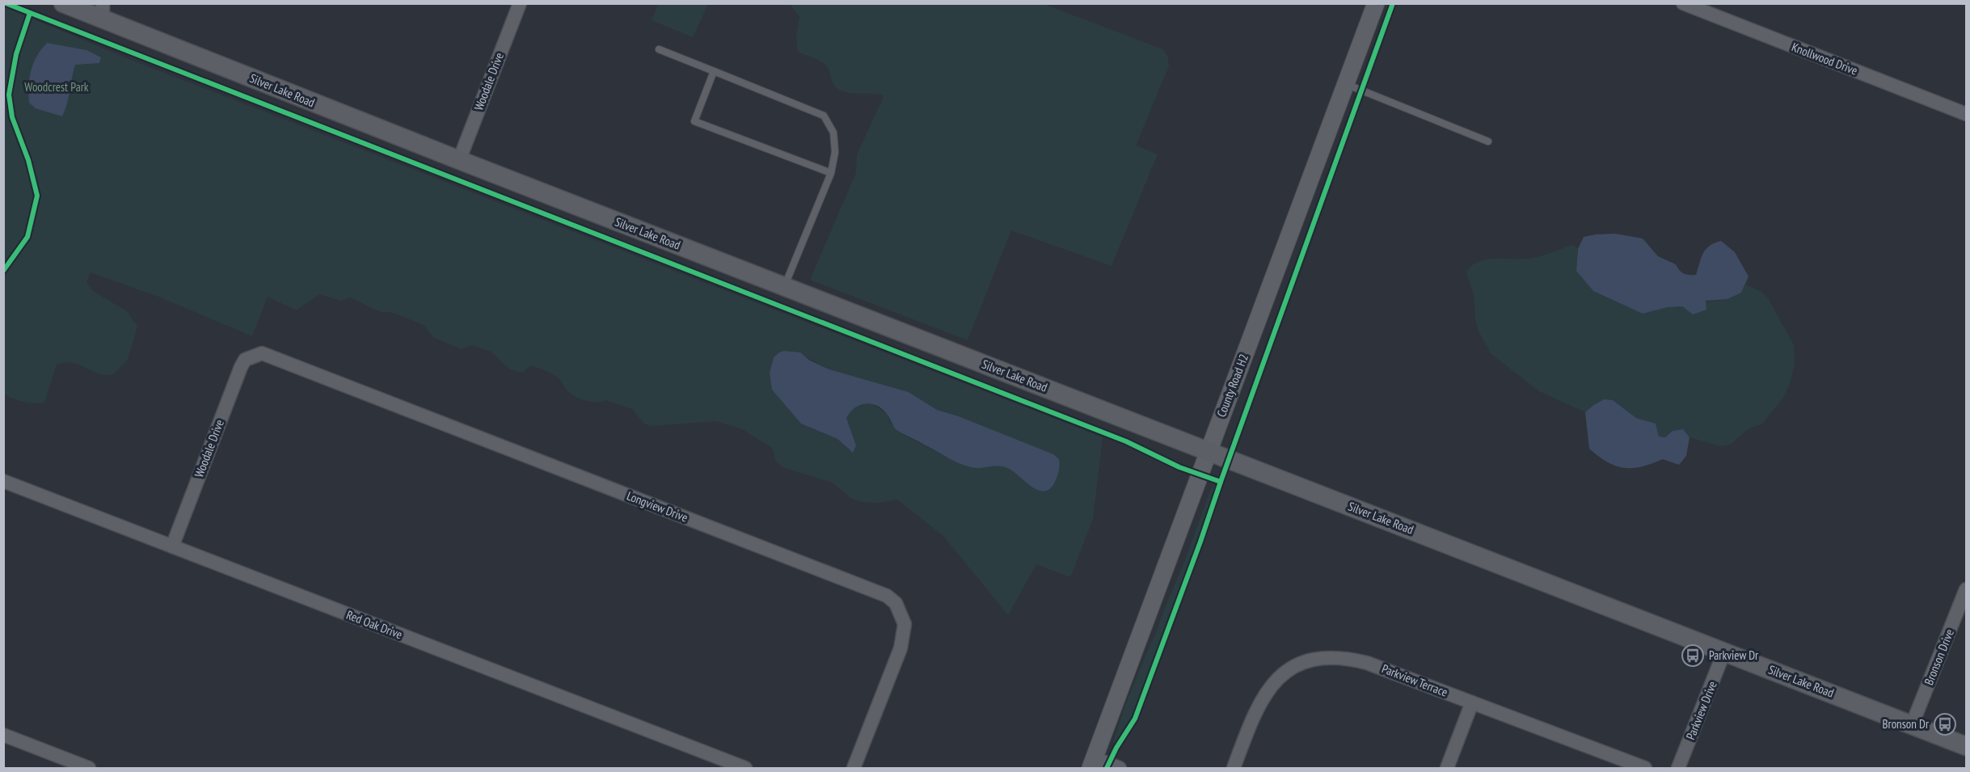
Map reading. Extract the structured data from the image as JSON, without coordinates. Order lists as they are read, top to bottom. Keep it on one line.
{"streets":{"main road":["Silver Lake Road"],"street":["Knollwood Drive","Woodale Drive","County Road H2","Longview Drive","Red Oak Drive","Bronson Drive","Parkview Terrace","Parkview Drive"]},"crossings":[["Woodale Drive","Silver Lake Road"],["Woodale Drive","Longview Drive"],["Woodale Drive","Red Oak Drive"],["Silver Lake Road","County Road H2"],["Silver Lake Road","Bronson Drive"],["Silver Lake Road","Parkview Drive"]],"parks":["Woodcrest Park"],"places":{"bus stop":["Parkview Dr","Bronson Dr"]}}
